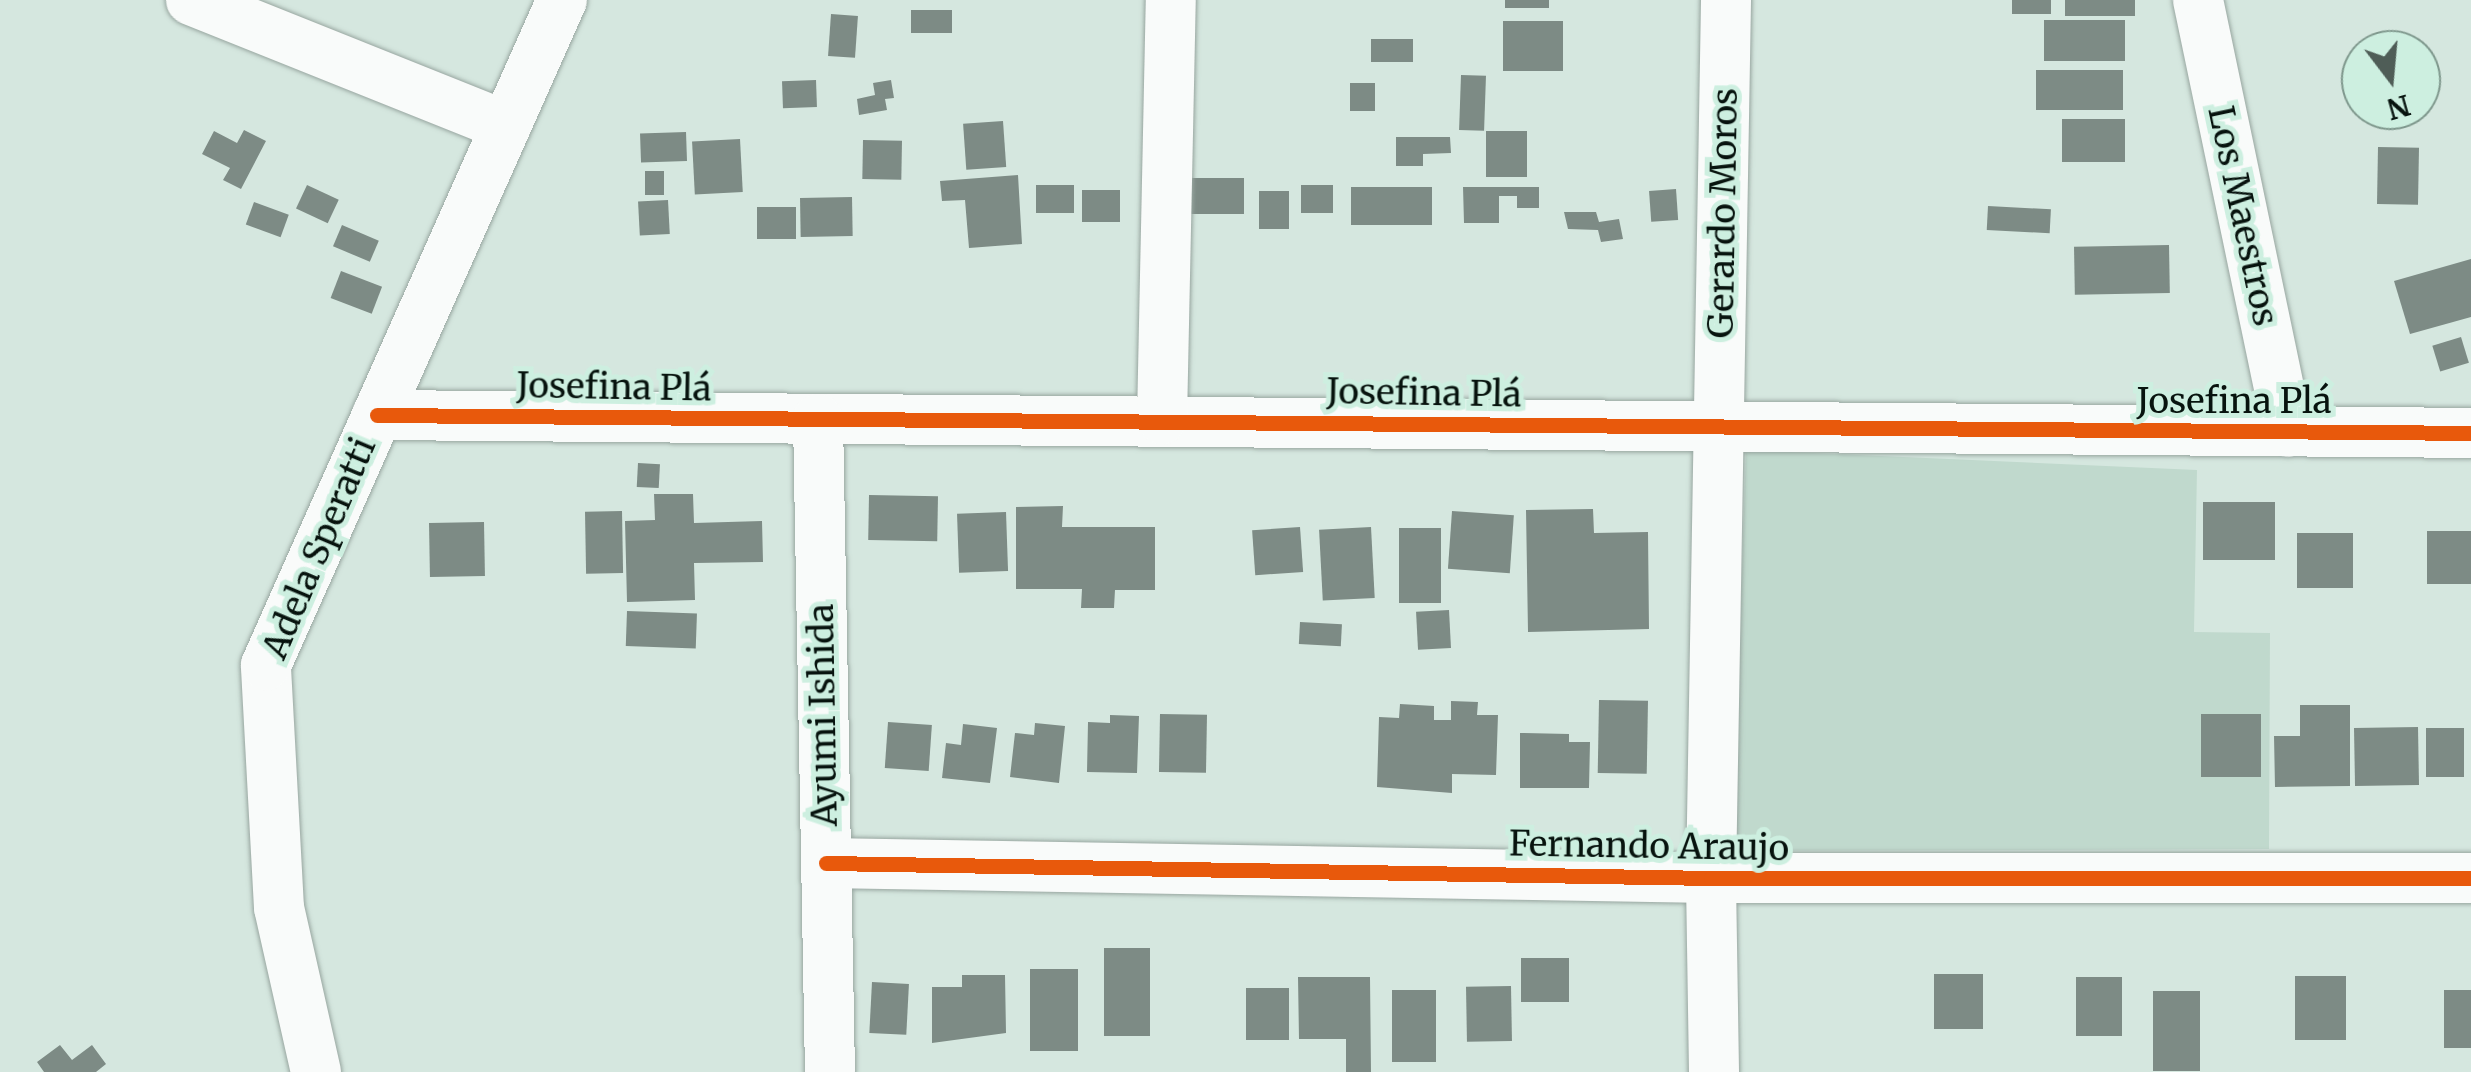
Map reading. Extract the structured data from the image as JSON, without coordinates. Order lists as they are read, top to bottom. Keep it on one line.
{"streets":{"street":["Gerardo Moros","Los Maestros","Josefina Plá","Adela Speratti","Ayumi Ishida","Fernando Araujo"]},"crossings":[["Gerardo Moros","Josefina Plá"],["Gerardo Moros","Fernando Araujo"],["Los Maestros","Josefina Plá"],["Josefina Plá","Adela Speratti"],["Josefina Plá","Ayumi Ishida"],["Ayumi Ishida","Fernando Araujo"]],"north":"bottom"}
